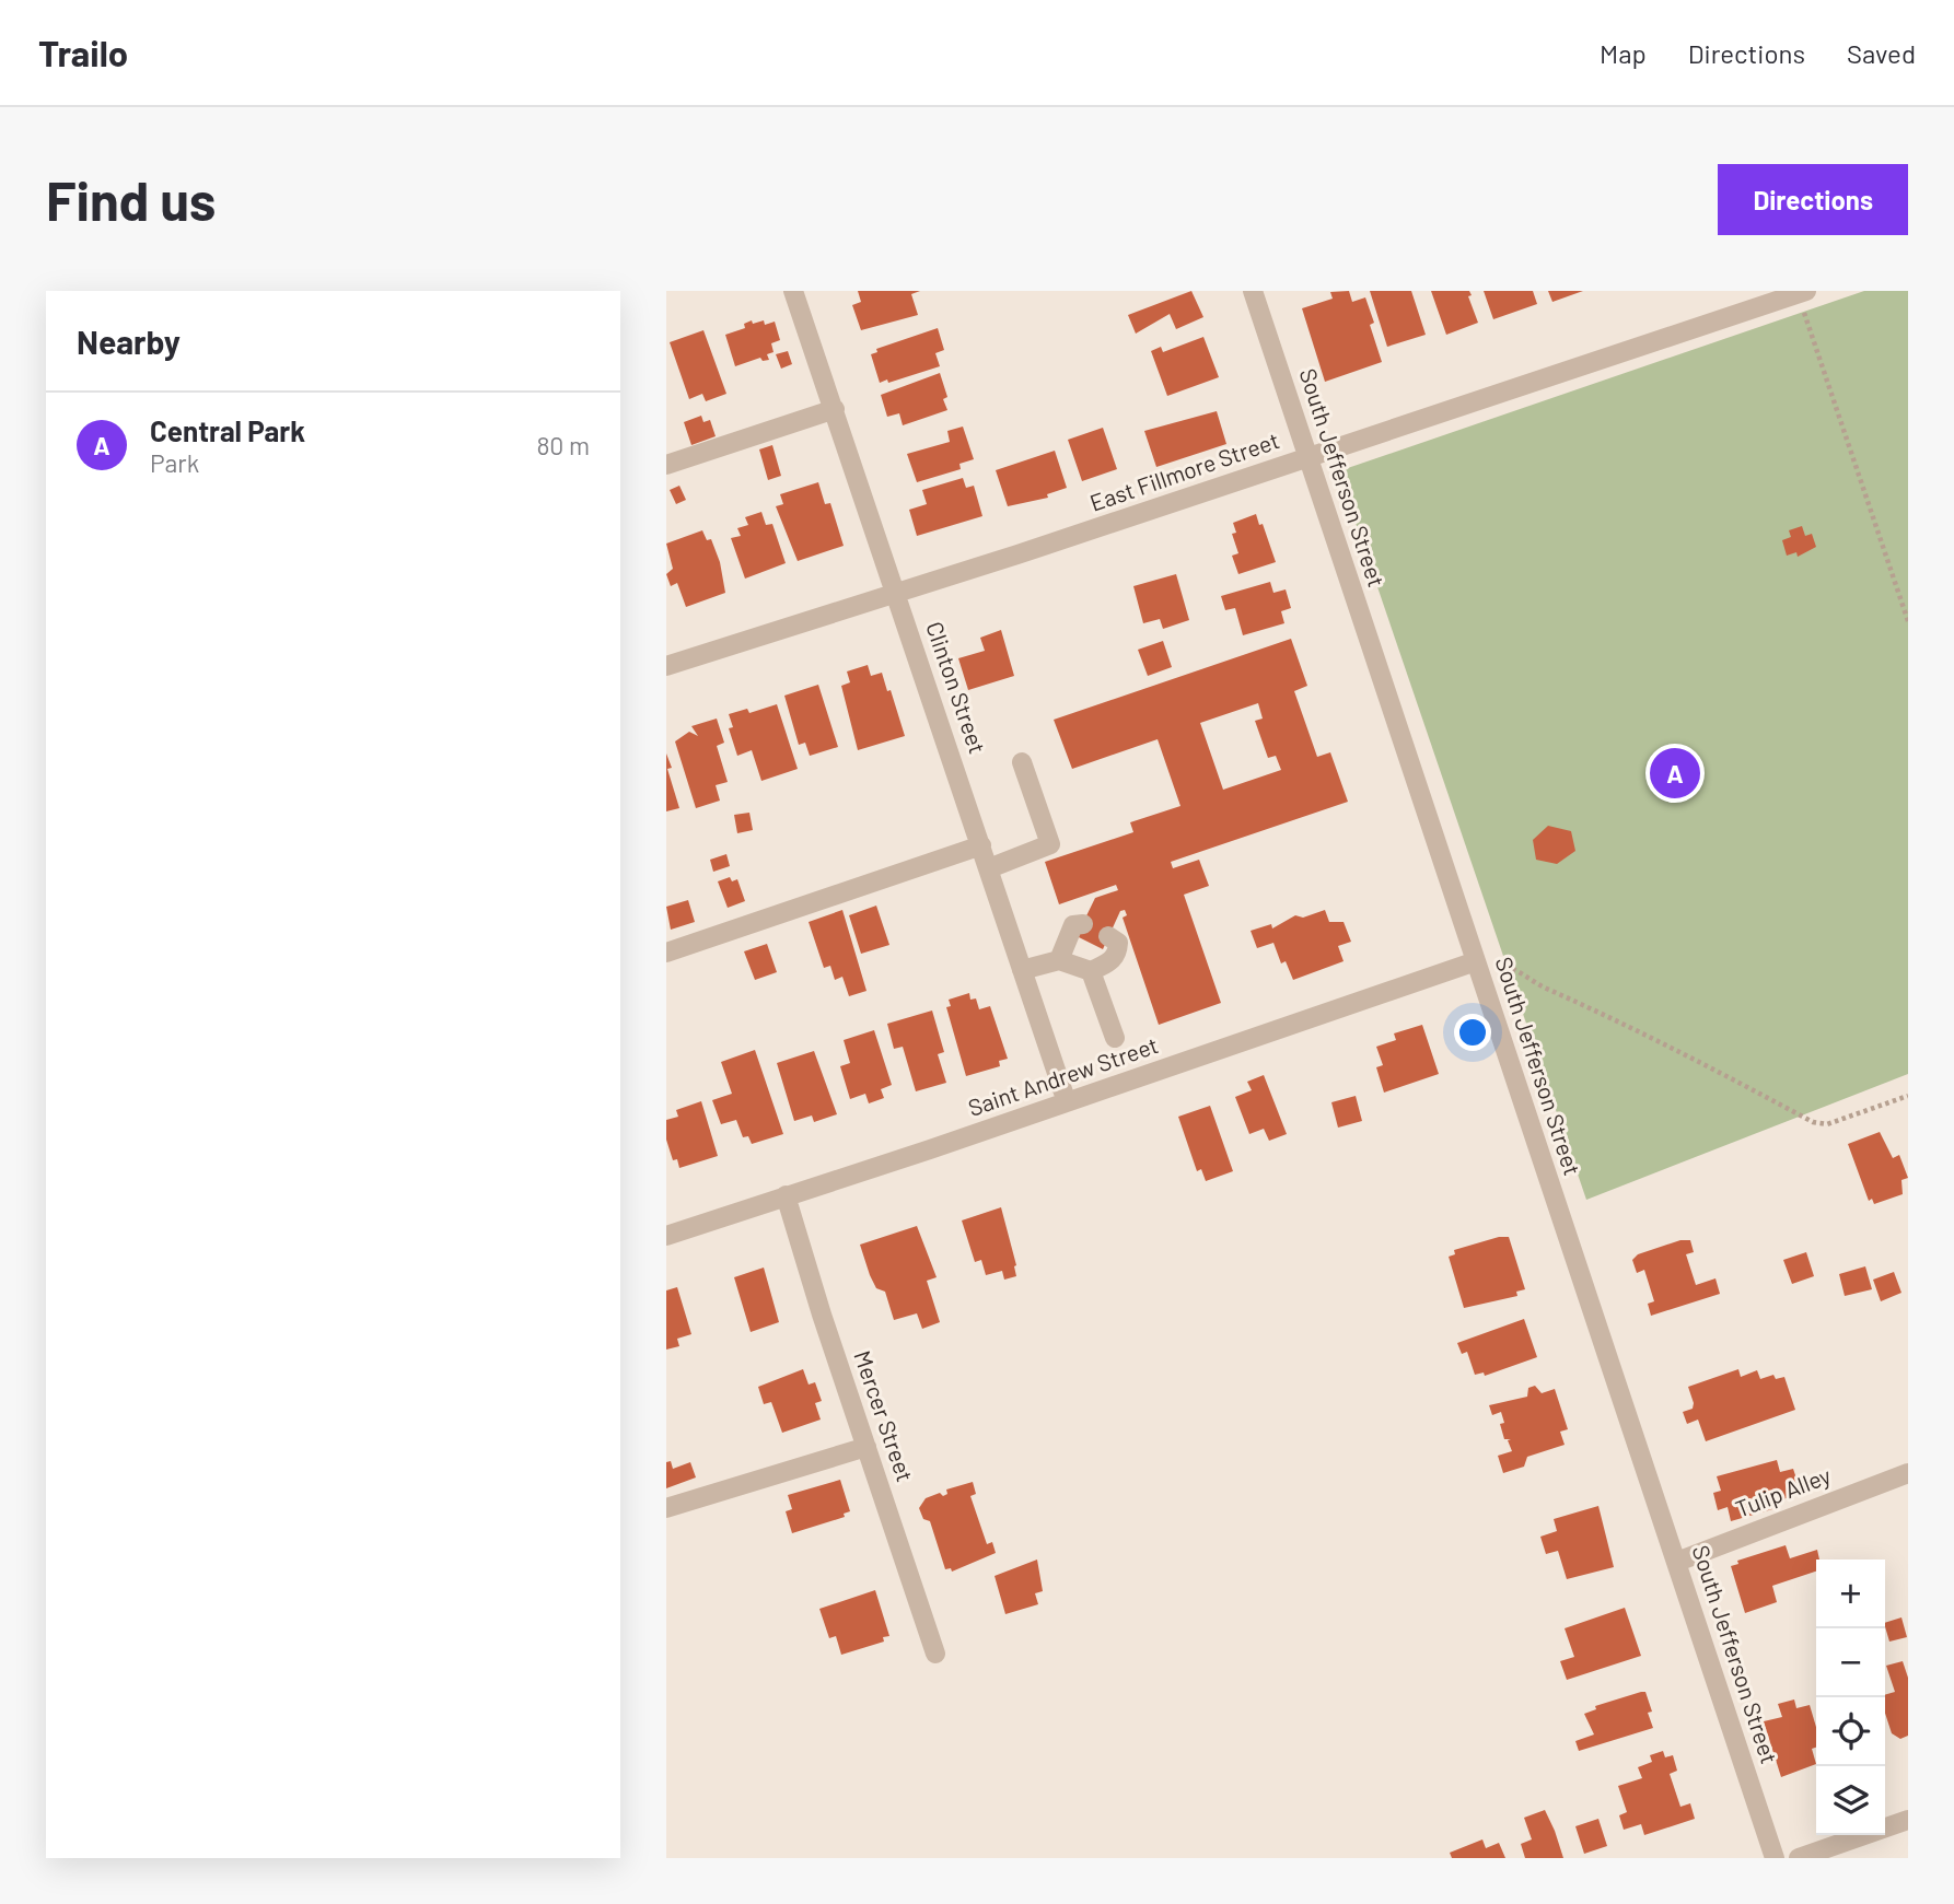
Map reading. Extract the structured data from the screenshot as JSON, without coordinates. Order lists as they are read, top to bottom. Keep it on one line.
{"streets":{"street":["East Fillmore Street","South Jefferson Street","Clinton Street","Saint Andrew Street","Mercer Street","Tulip Alley"]},"crossings":[["East Fillmore Street","South Jefferson Street"],["East Fillmore Street","Clinton Street"],["South Jefferson Street","Saint Andrew Street"],["South Jefferson Street","Tulip Alley"],["Clinton Street","Saint Andrew Street"],["Saint Andrew Street","Mercer Street"]],"page":{"header":"Trailo","nav":["Map","Directions","Saved"],"buttons":"Directions","title":"Find us","heading":"Nearby","list":[{"mark":"A","name":"Central Park","note":"Park","value":"80 m"}],"pins":"A","map_buttons":["+","−"]}}
